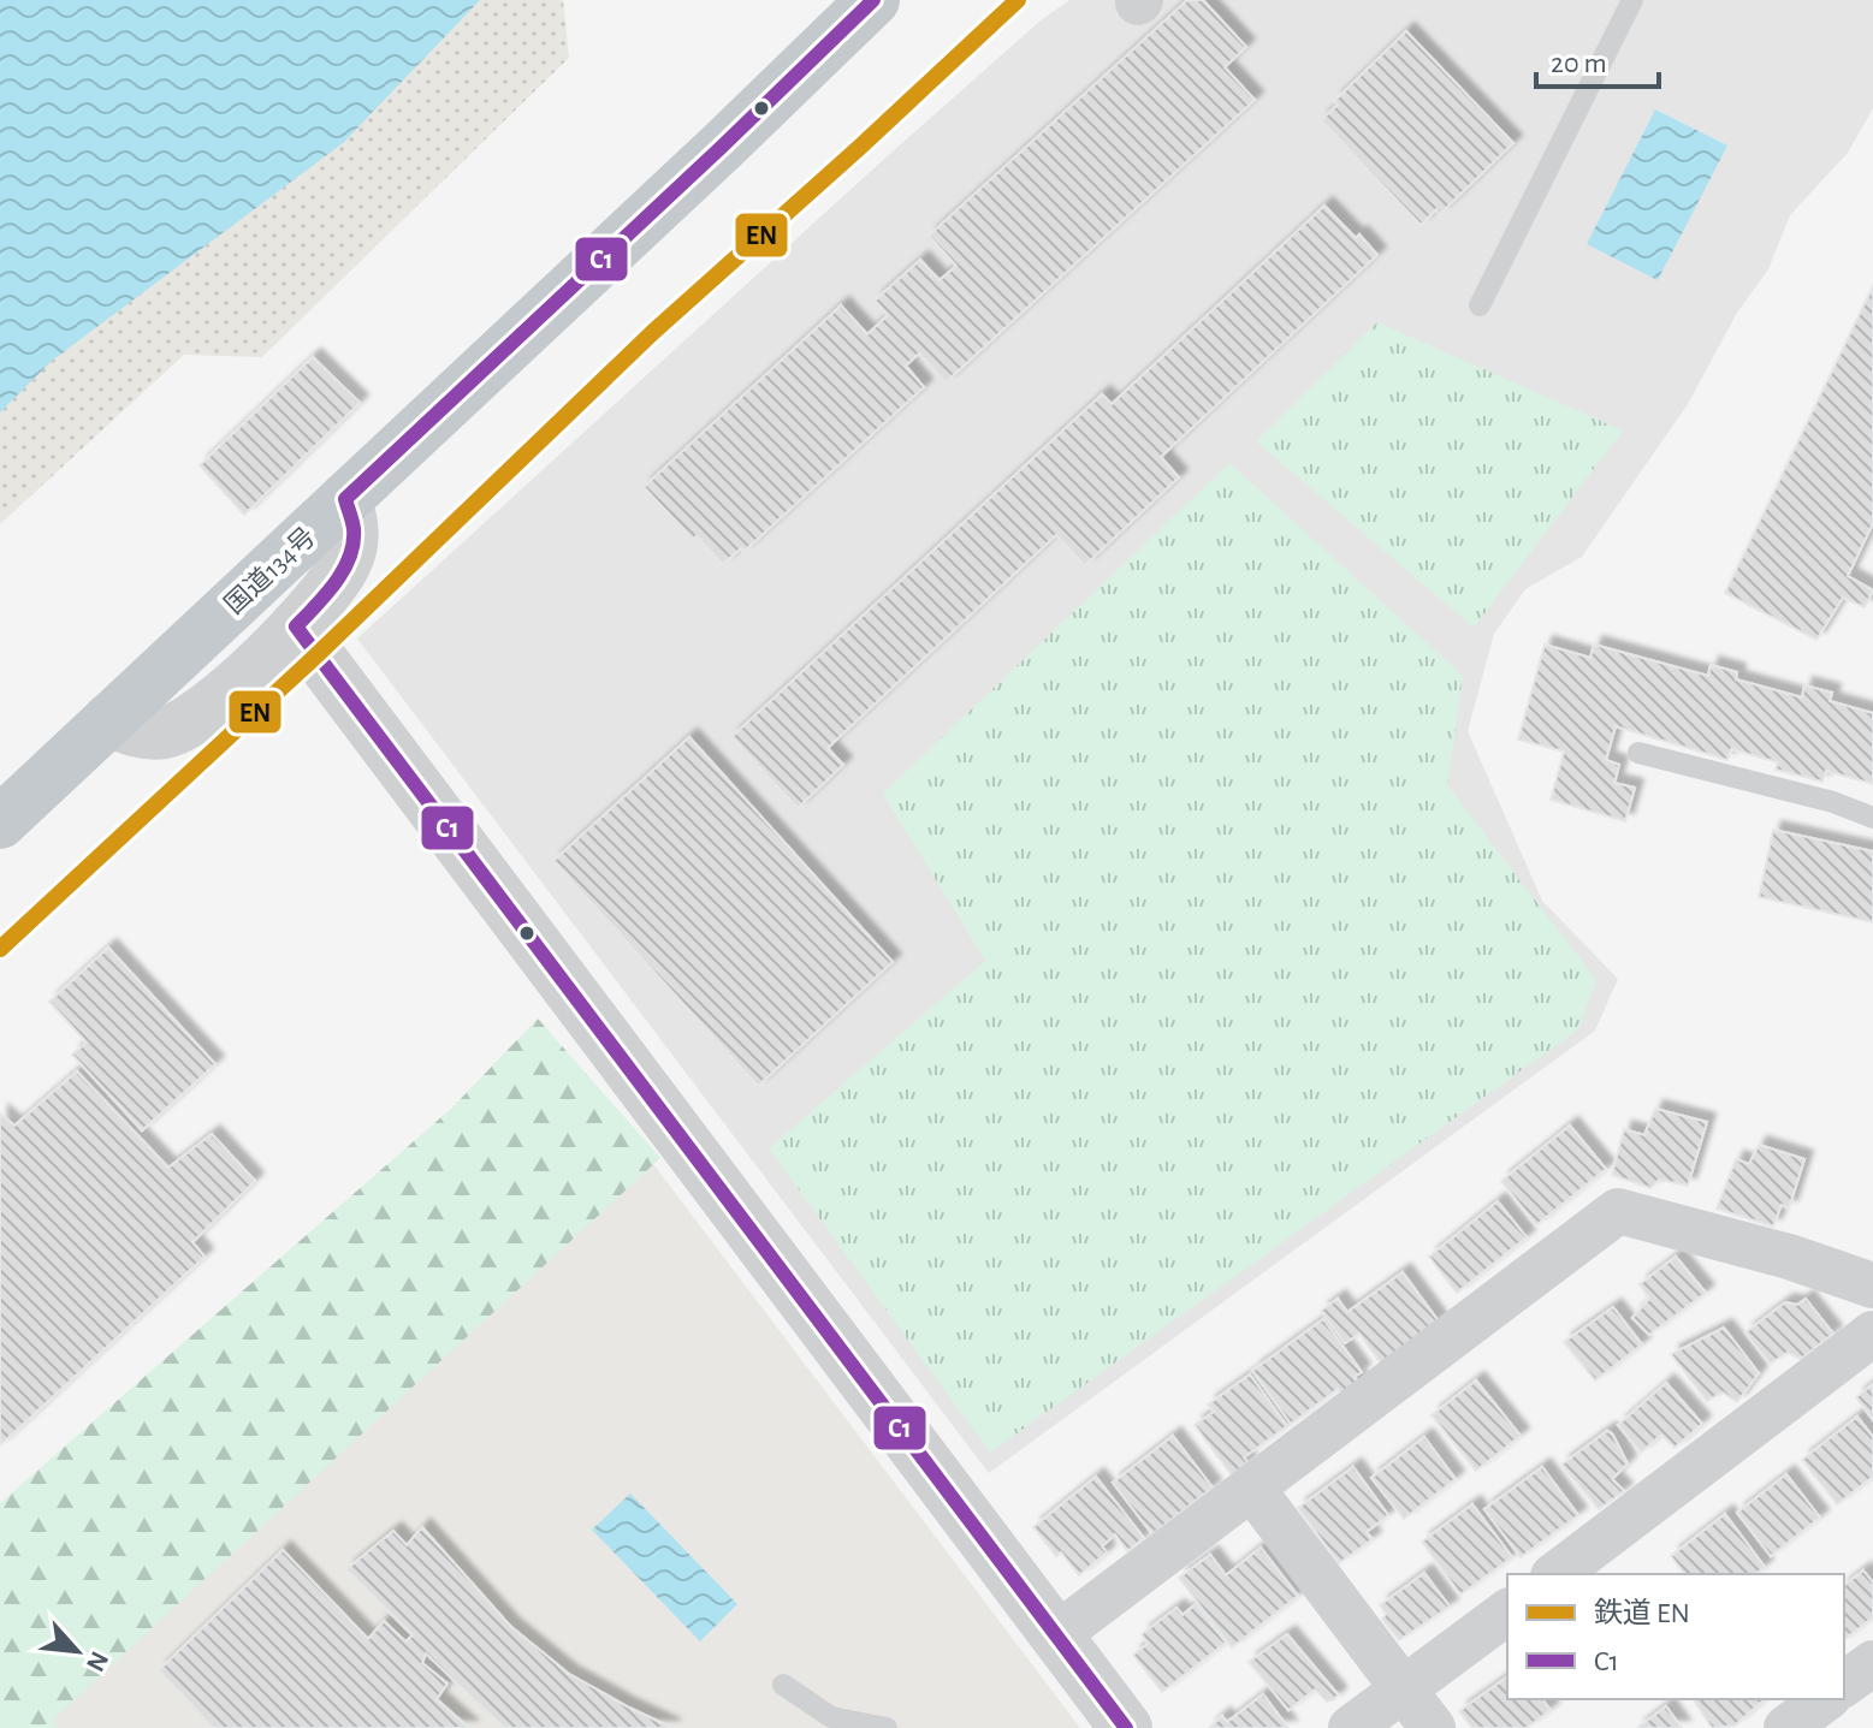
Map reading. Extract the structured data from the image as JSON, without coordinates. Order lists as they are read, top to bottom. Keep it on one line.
{"streets":{"highway":["国道134号"]},"lines":["rail line EN","transit line C1"],"legend":["鉄道 EN","C1"],"scale_bar":"20 m","north":"bottom right"}
